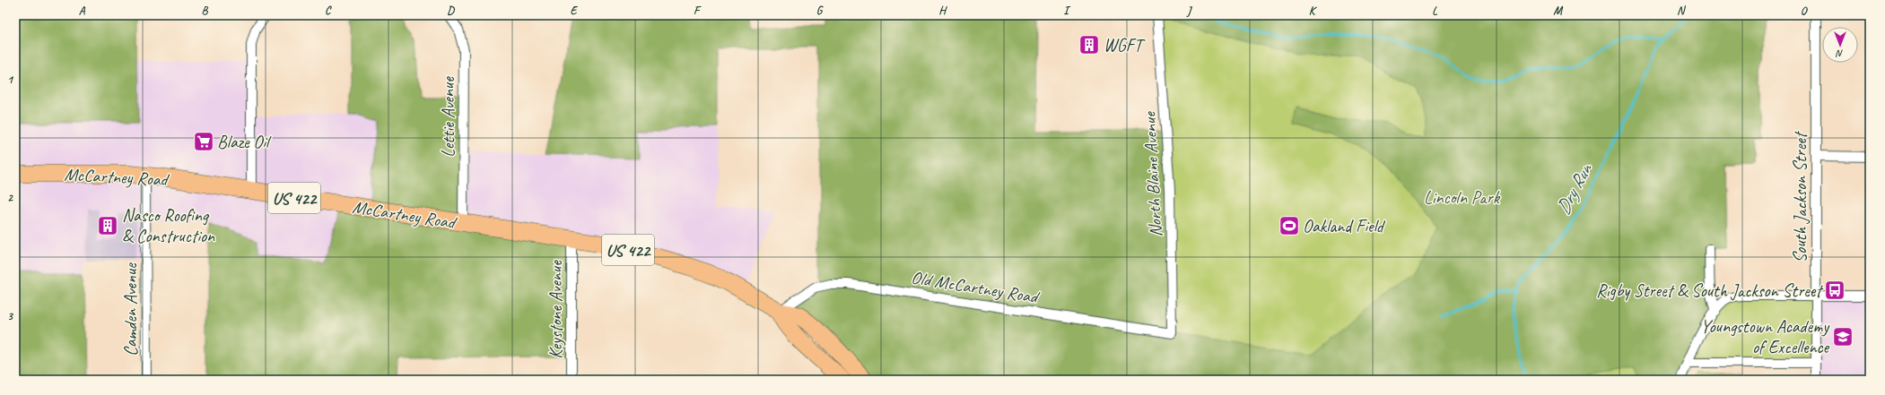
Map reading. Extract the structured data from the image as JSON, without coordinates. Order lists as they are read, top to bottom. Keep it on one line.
{"streets":{"highway":["McCartney Road","US 422"],"street":["Lettie Avenue","North Blaine Avenue","South Jackson Street","Old McCartney Road","Camden Avenue","Keystone Avenue"]},"crossings":[["Lettie Avenue","McCartney Road"],["North Blaine Avenue","Old McCartney Road"],["McCartney Road","Old McCartney Road"],["McCartney Road","Camden Avenue"],["McCartney Road","Keystone Avenue"]],"water":["Dry Run"],"parks":["Lincoln Park"],"places":{"building":["WGFT","Nasco Roofing & Construction"],"supermarket":["Blaze Oil"],"sports":["Oakland Field"],"bus stop":["Rigby Street & South Jackson Street"],"school or university":["Youngstown Academy of Excellence"]},"north":"bottom","grid":{"columns":["A","B","C","D","E","F","G","H","I","J","K","L","M","N","O"],"rows":["1","2","3"]}}
